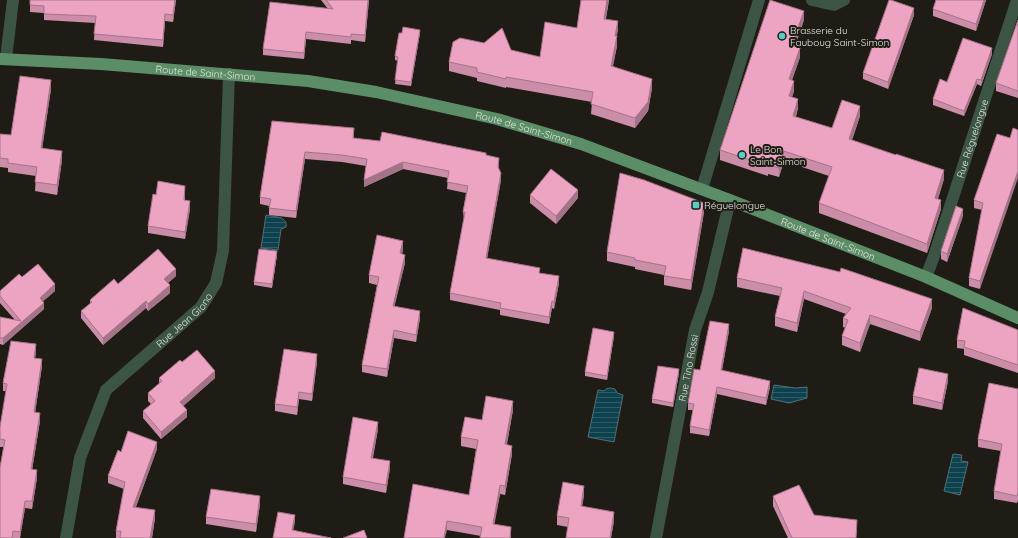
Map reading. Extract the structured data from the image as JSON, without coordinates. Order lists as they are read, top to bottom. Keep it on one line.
{"streets":{"main road":["Route de Saint-Simon"],"street":["Rue Réguelongue","Rue Jean Giono","Rue Tino Rossi"]},"crossings":[["Route de Saint-Simon","Rue Réguelongue"],["Route de Saint-Simon","Rue Jean Giono"],["Route de Saint-Simon","Rue Tino Rossi"]],"places":{"other":["Brasserie du Fauboug Saint-Simon","Le Bon Saint-Simon"],"transit":["Réguelongue"]}}
